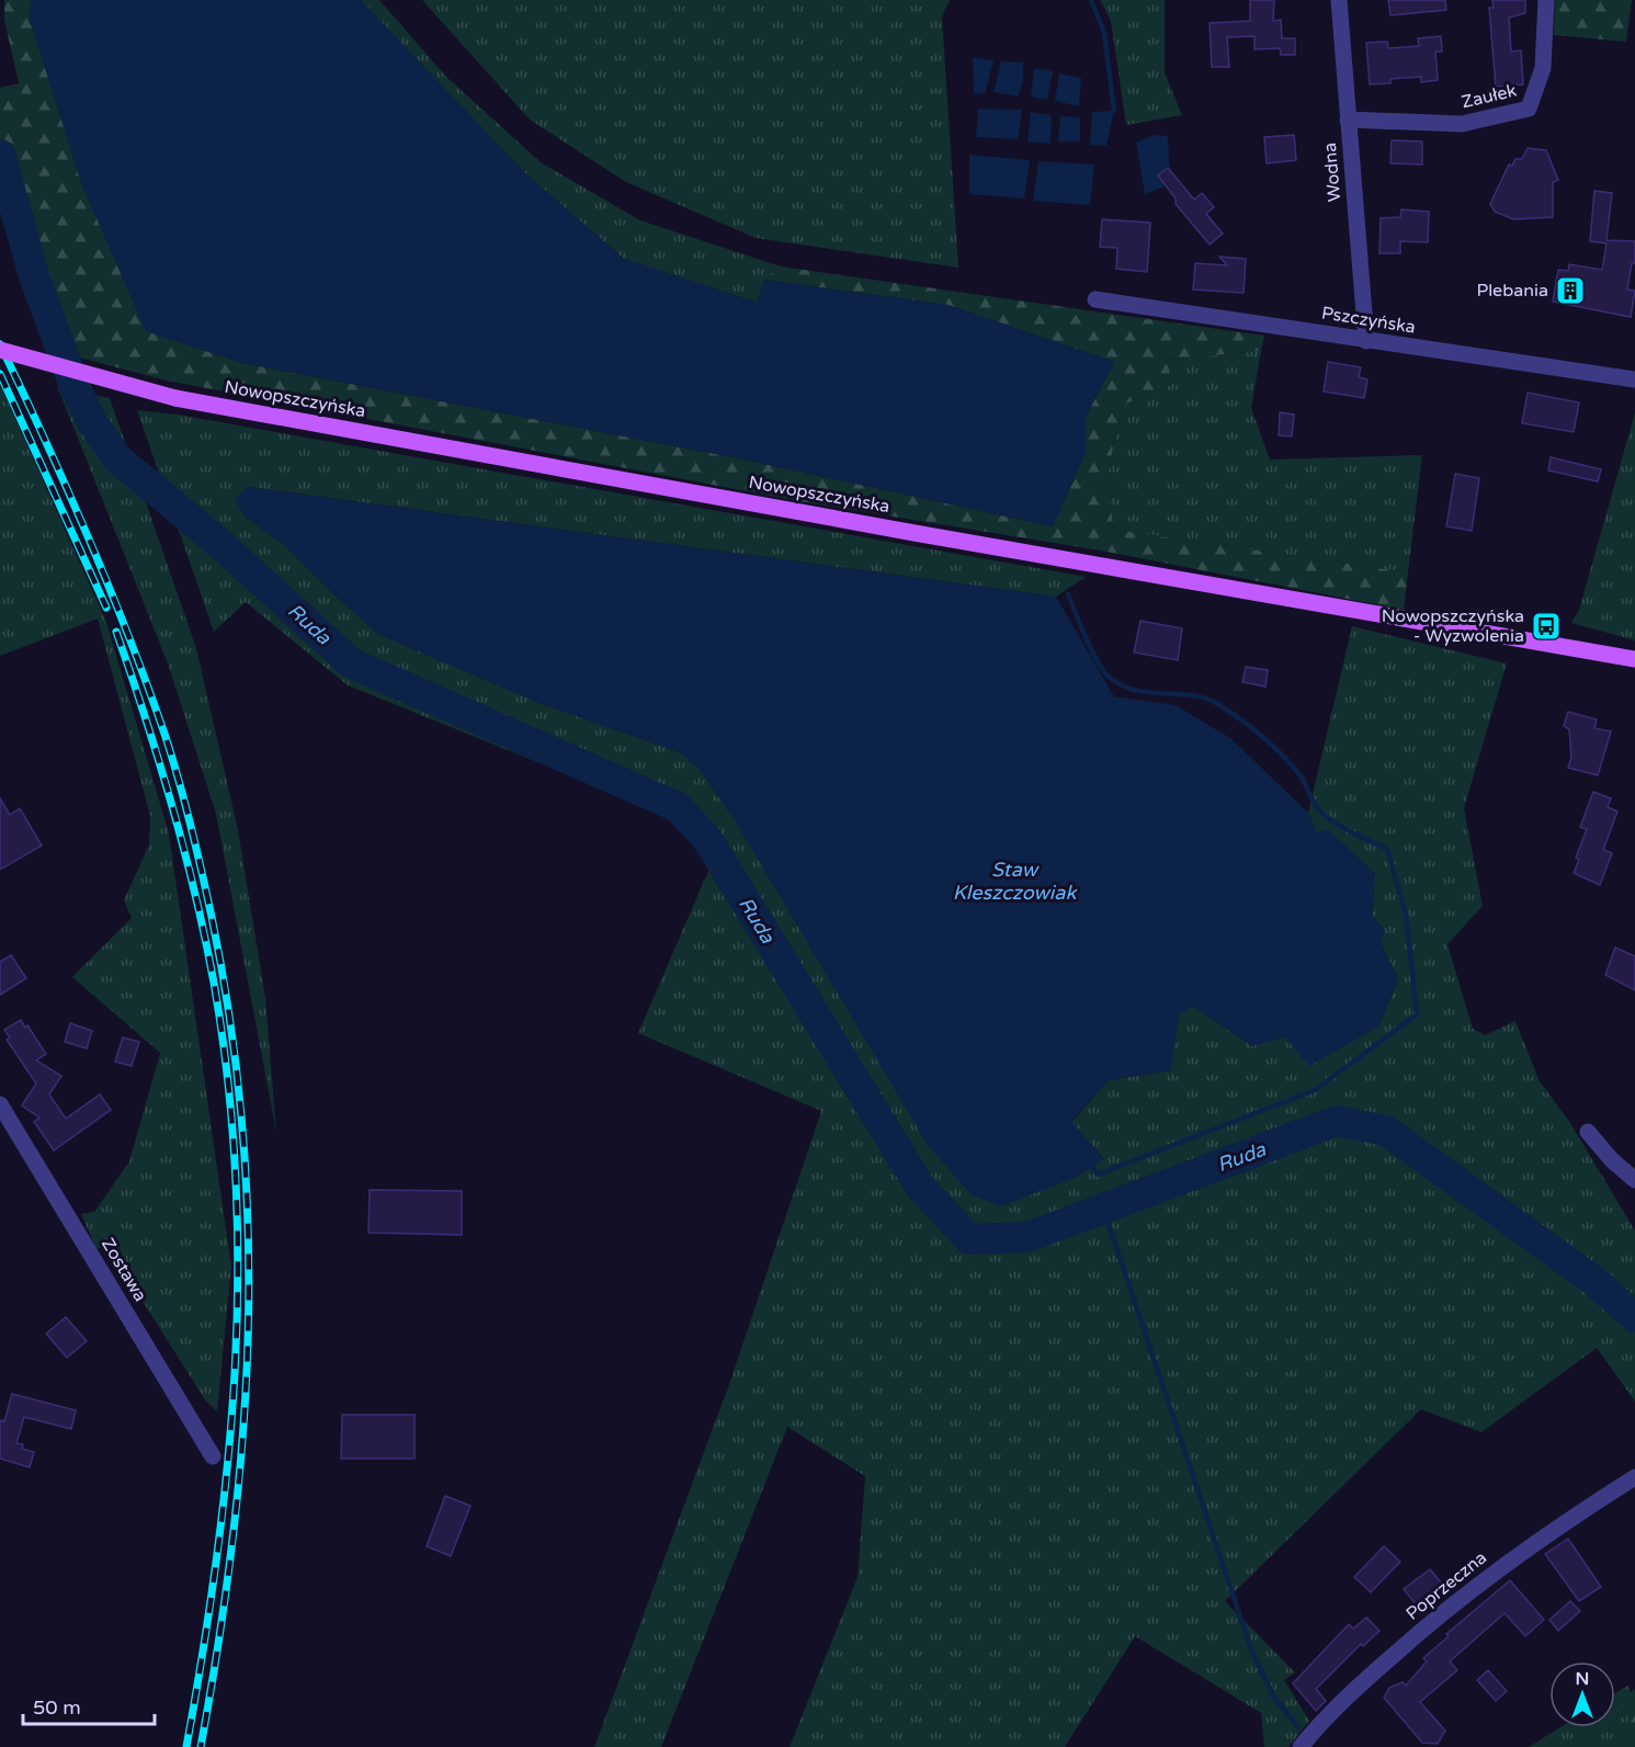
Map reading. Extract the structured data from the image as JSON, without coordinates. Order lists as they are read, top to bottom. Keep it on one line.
{"streets":{"main road":["Nowopszczyńska"],"street":["Zaułek","Wodna","Pszczyńska","Zostawa","Poprzeczna"]},"crossings":[["Zaułek","Wodna"],["Wodna","Pszczyńska"]],"water":["Ruda","Staw Kleszczowiak"],"places":{"building":["Plebania"],"bus stop":["Nowopszczyńska - Wyzwolenia"]},"scale_bar":"50 m","north":"top"}
